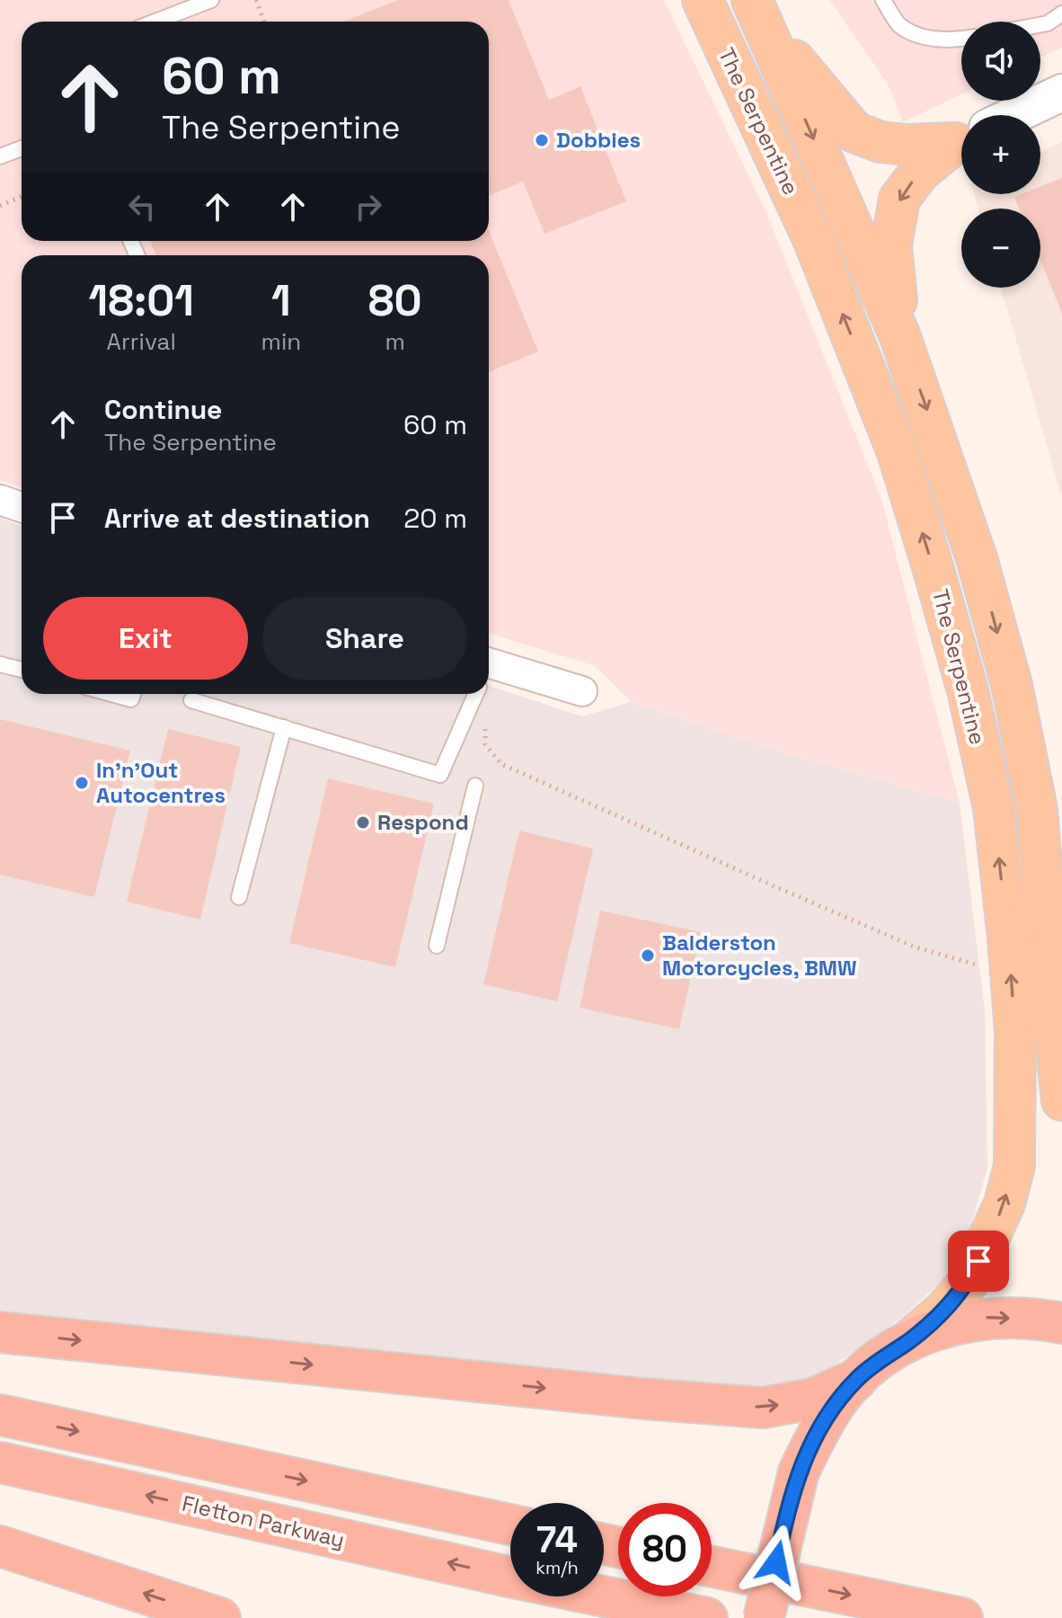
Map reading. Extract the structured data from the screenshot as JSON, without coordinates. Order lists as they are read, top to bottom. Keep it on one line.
{"streets":{"highway":["Fletton Parkway"],"main road":["The Serpentine"]},"places":["Dobbies","In'n'Out Autocentres","Respond","Balderston Motorcycles, BMW"],"page":{"map_buttons":["+","−"],"turn":["60 m","The Serpentine"],"eta":["18:01","Arrival","1","min","80","m"],"list":[{"name":"Continue","note":"The Serpentine","value":"60 m"},{"name":"Arrive at destination","value":"20 m"}],"buttons":["Exit","Share"],"speed":"74 km/h","limit":"80"}}
